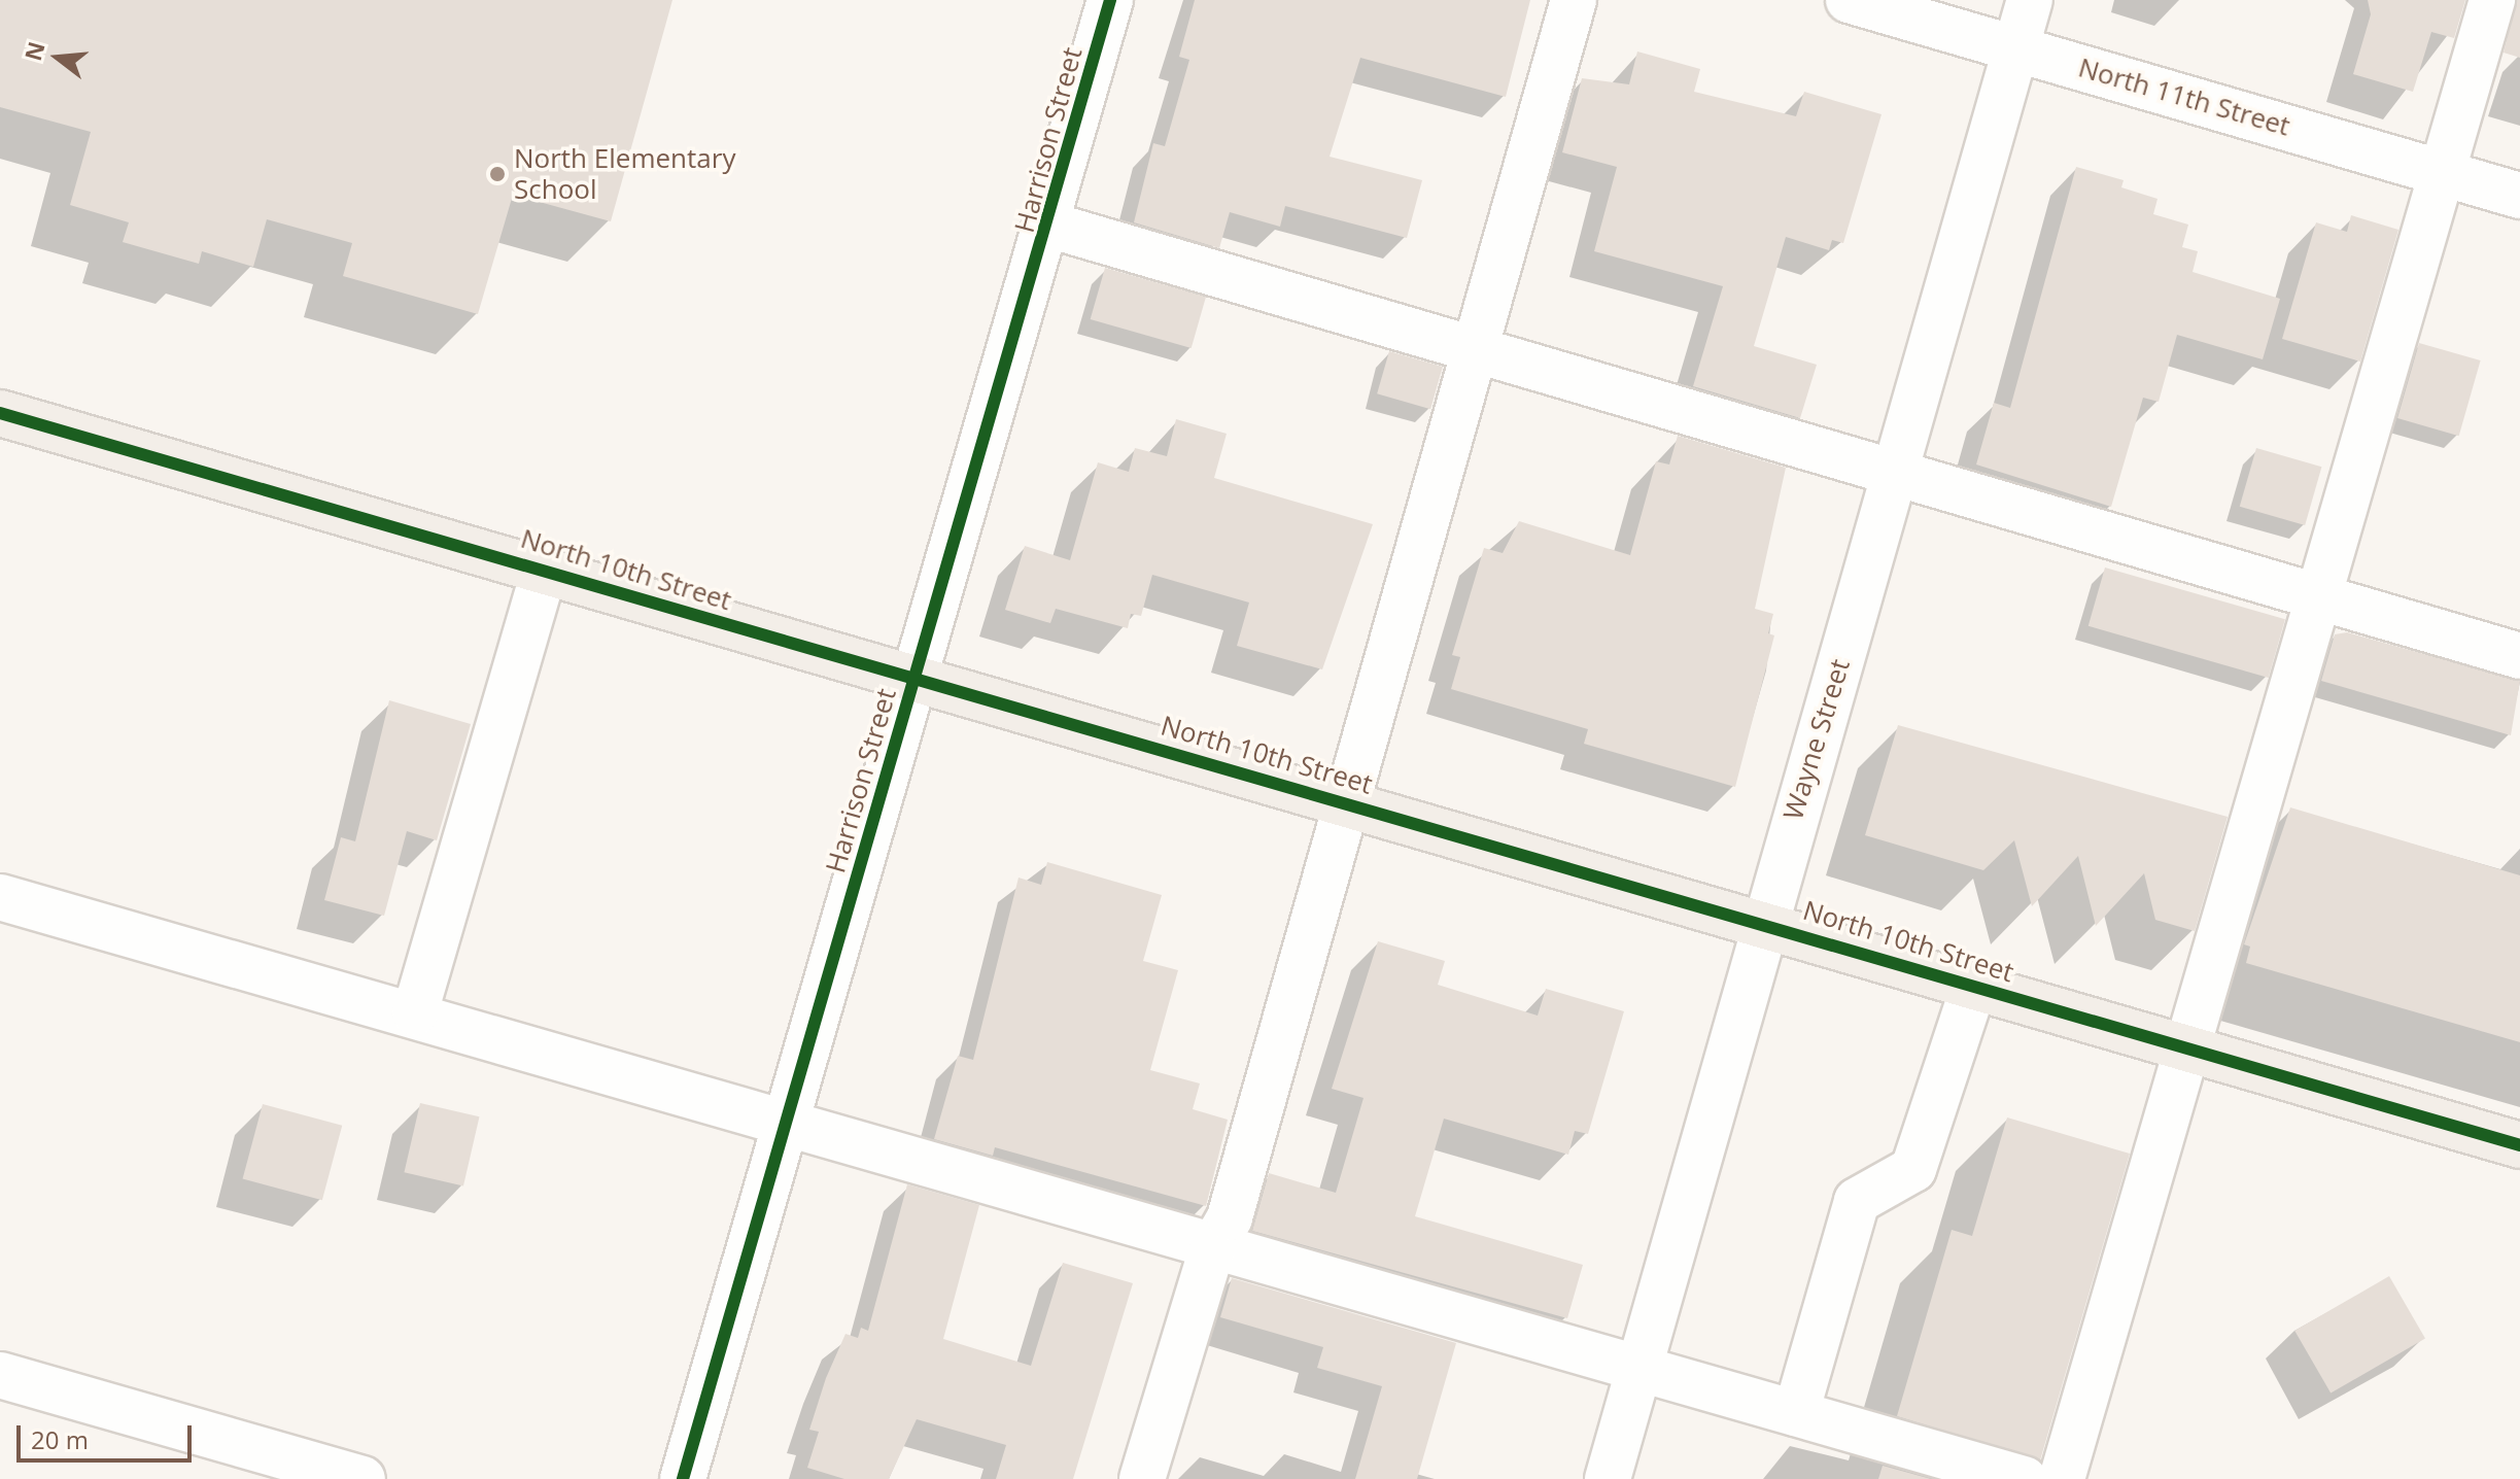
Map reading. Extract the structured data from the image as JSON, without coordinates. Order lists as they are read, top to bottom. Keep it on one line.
{"streets":{"main road":["North 10th Street"],"street":["North 11th Street","Harrison Street","Wayne Street"]},"crossings":[["North 11th Street","Wayne Street"],["Harrison Street","North 10th Street"],["North 10th Street","Wayne Street"]],"places":["North Elementary School"],"scale_bar":"20 m","north":"left"}
